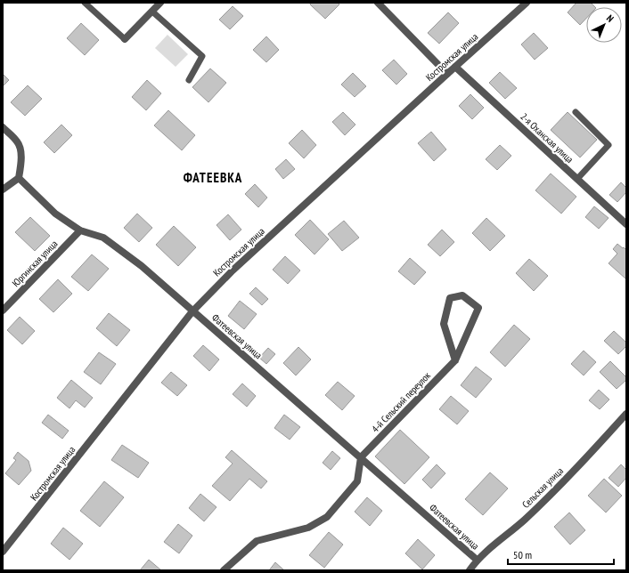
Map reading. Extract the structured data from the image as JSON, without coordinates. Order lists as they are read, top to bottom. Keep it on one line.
{"streets":{"street":["Костромская улица","2-я Оханская улица","Юргинская улица","Фатеевская улица","4-й Сельский переулок","Сельская улица"]},"crossings":[["Костромская улица","2-я Оханская улица"],["Костромская улица","Фатеевская улица"],["Юргинская улица","Фатеевская улица"],["Фатеевская улица","4-й Сельский переулок"],["Фатеевская улица","Сельская улица"]],"districts":["ФАТЕЕВКА"],"scale_bar":"50 m","north":"top right"}
